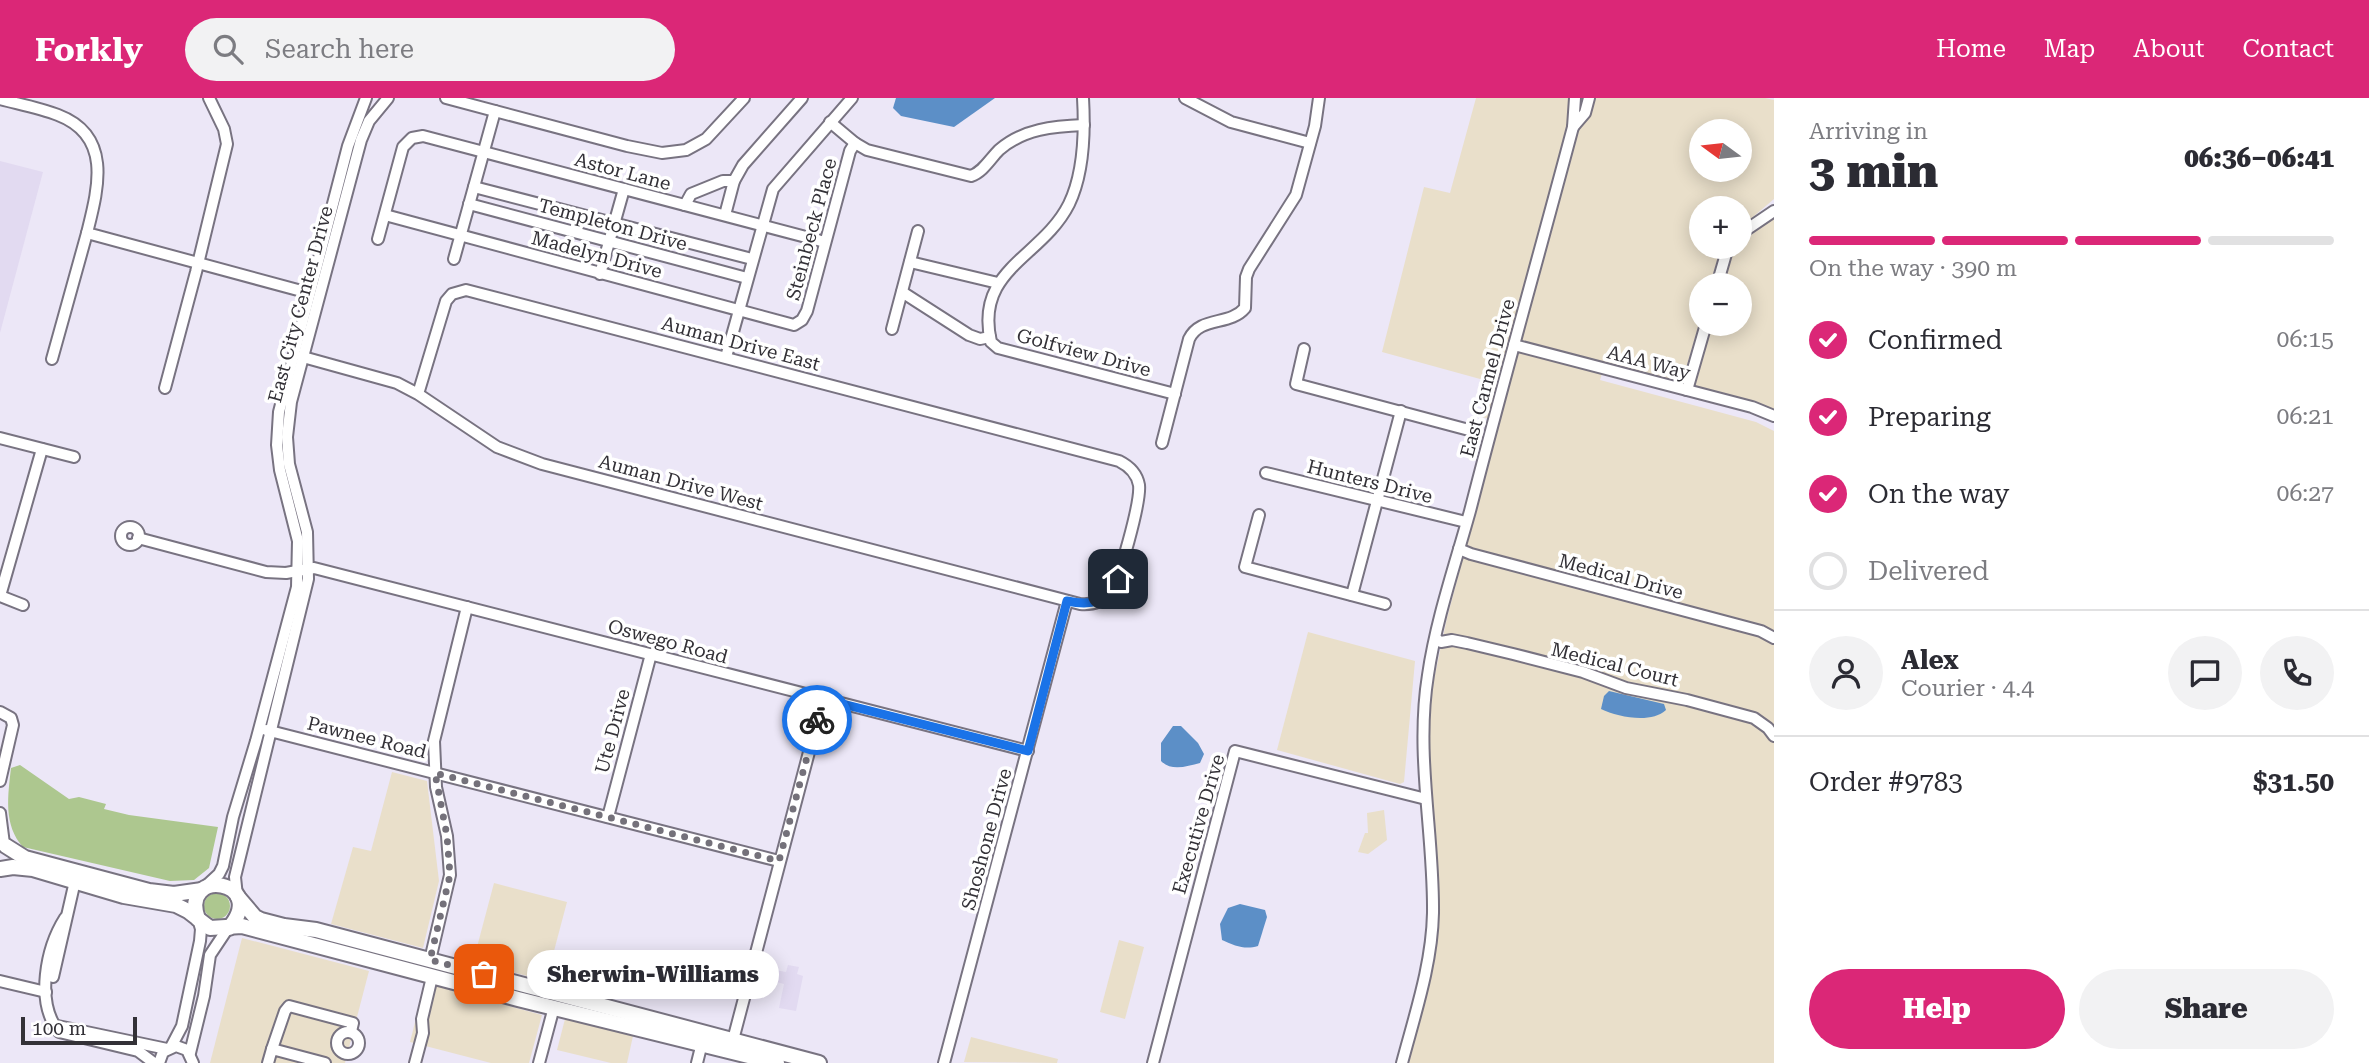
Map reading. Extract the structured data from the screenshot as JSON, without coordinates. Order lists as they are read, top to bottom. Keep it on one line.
{"streets":{"street":["Astor Lane","Templeton Drive","Steinbeck Place","Madelyn Drive","East City Center Drive","Auman Drive East","Golfview Drive","AAA Way","East Carmel Drive","Hunters Drive","Auman Drive West","Medical Drive","Oswego Road","Medical Court","Ute Drive","Pawnee Road","Executive Drive","Shoshone Drive"]},"crossings":[["Astor Lane","Steinbeck Place"],["Astor Lane","Madelyn Drive"],["Steinbeck Place","Madelyn Drive"],["East City Center Drive","Auman Drive West"],["East City Center Drive","Oswego Road"],["East City Center Drive","Pawnee Road"],["Auman Drive East","Auman Drive West"],["Auman Drive East","Shoshone Drive"],["AAA Way","East Carmel Drive"],["East Carmel Drive","Hunters Drive"],["East Carmel Drive","Medical Drive"],["East Carmel Drive","Medical Court"],["East Carmel Drive","Executive Drive"],["Auman Drive West","Shoshone Drive"],["Oswego Road","Ute Drive"],["Oswego Road","Shoshone Drive"],["Ute Drive","Pawnee Road"]],"places":["Sherwin-Williams"],"scale_bar":"100 m","north":"left","page":{"header":"Forkly","search":"Search here","nav":["Home","Map","About","Contact"],"heading":["3 min","Arriving in","06:36–06:41"],"panel":["Alex","Courier · 4.4","Order #9783","$31.50"],"map_buttons":["+","−"],"bar":"On the way · 390 m","list":[["Confirmed","06:15"],["Preparing","06:21"],["On the way","06:27"],"Delivered"],"bubble":"Sherwin-Williams","buttons":["Help","Share"],"scale":"100 m"}}
